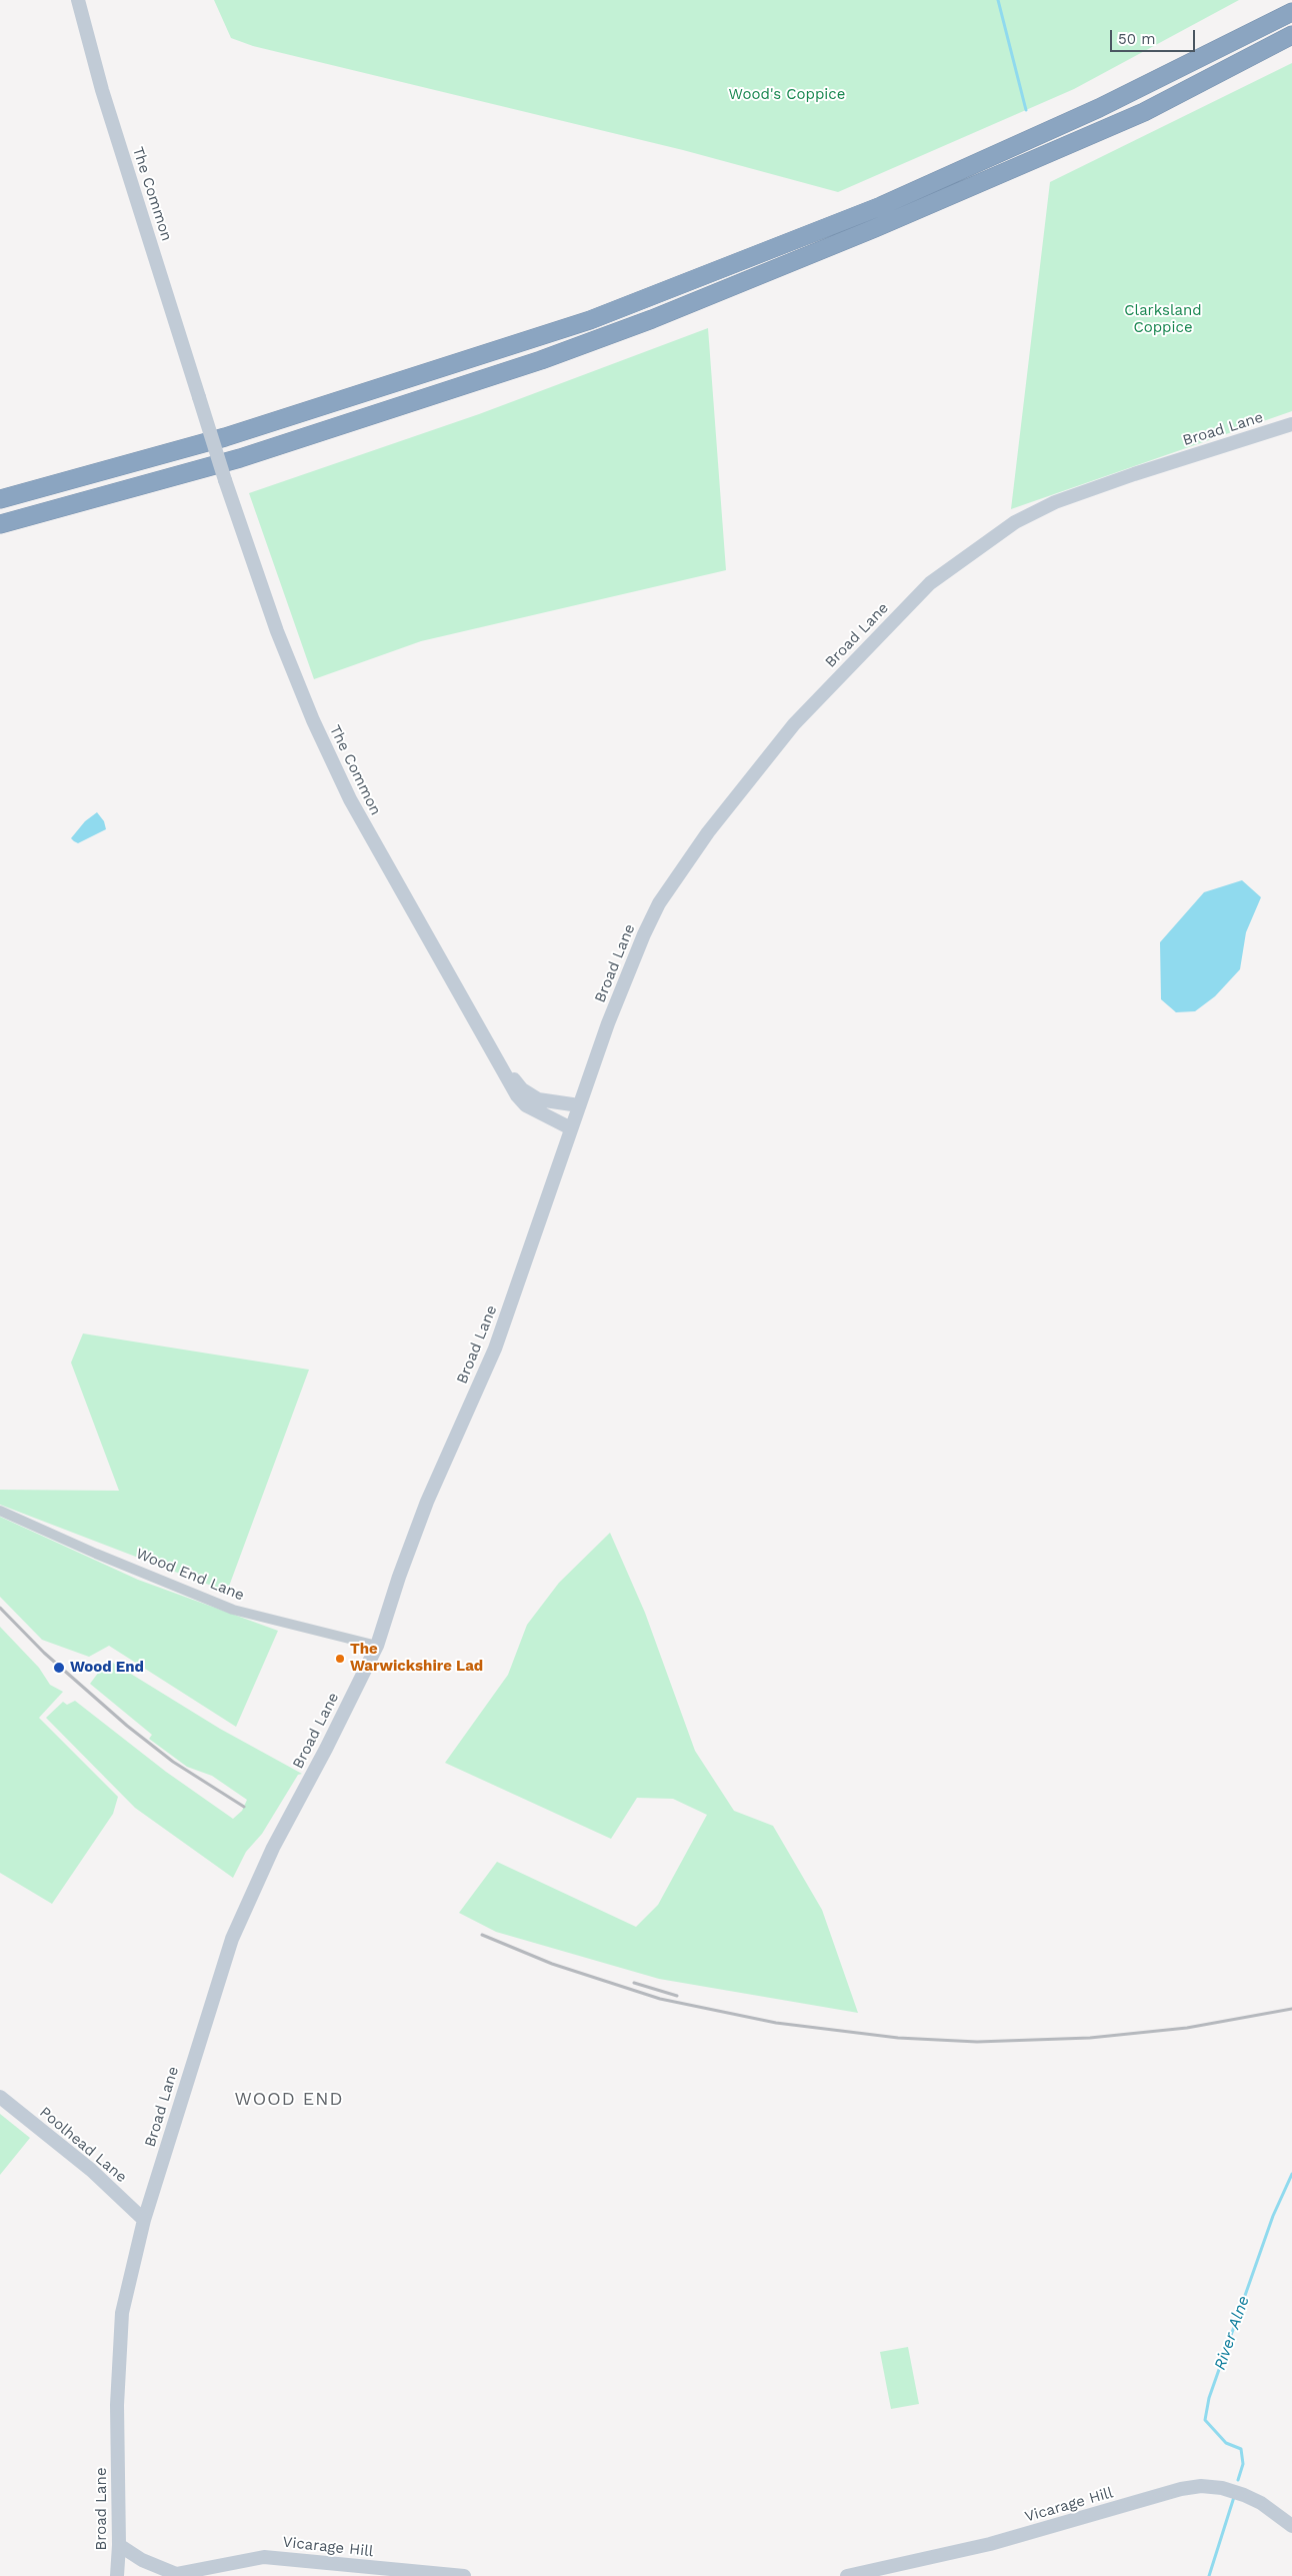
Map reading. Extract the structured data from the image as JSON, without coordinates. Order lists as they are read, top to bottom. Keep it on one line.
{"streets":{"main road":["The Common","Broad Lane","Poolhead Lane","Vicarage Hill"],"street":["Wood End Lane"]},"crossings":[["The Common","Broad Lane"],["Broad Lane","Wood End Lane"],["Broad Lane","Poolhead Lane"],["Broad Lane","Vicarage Hill"]],"districts":["WOOD END"],"water":["River Alne"],"parks":["Wood's Coppice","Clarksland Coppice"],"places":["The Warwickshire Lad","Wood End"],"scale_bar":"50 m"}
